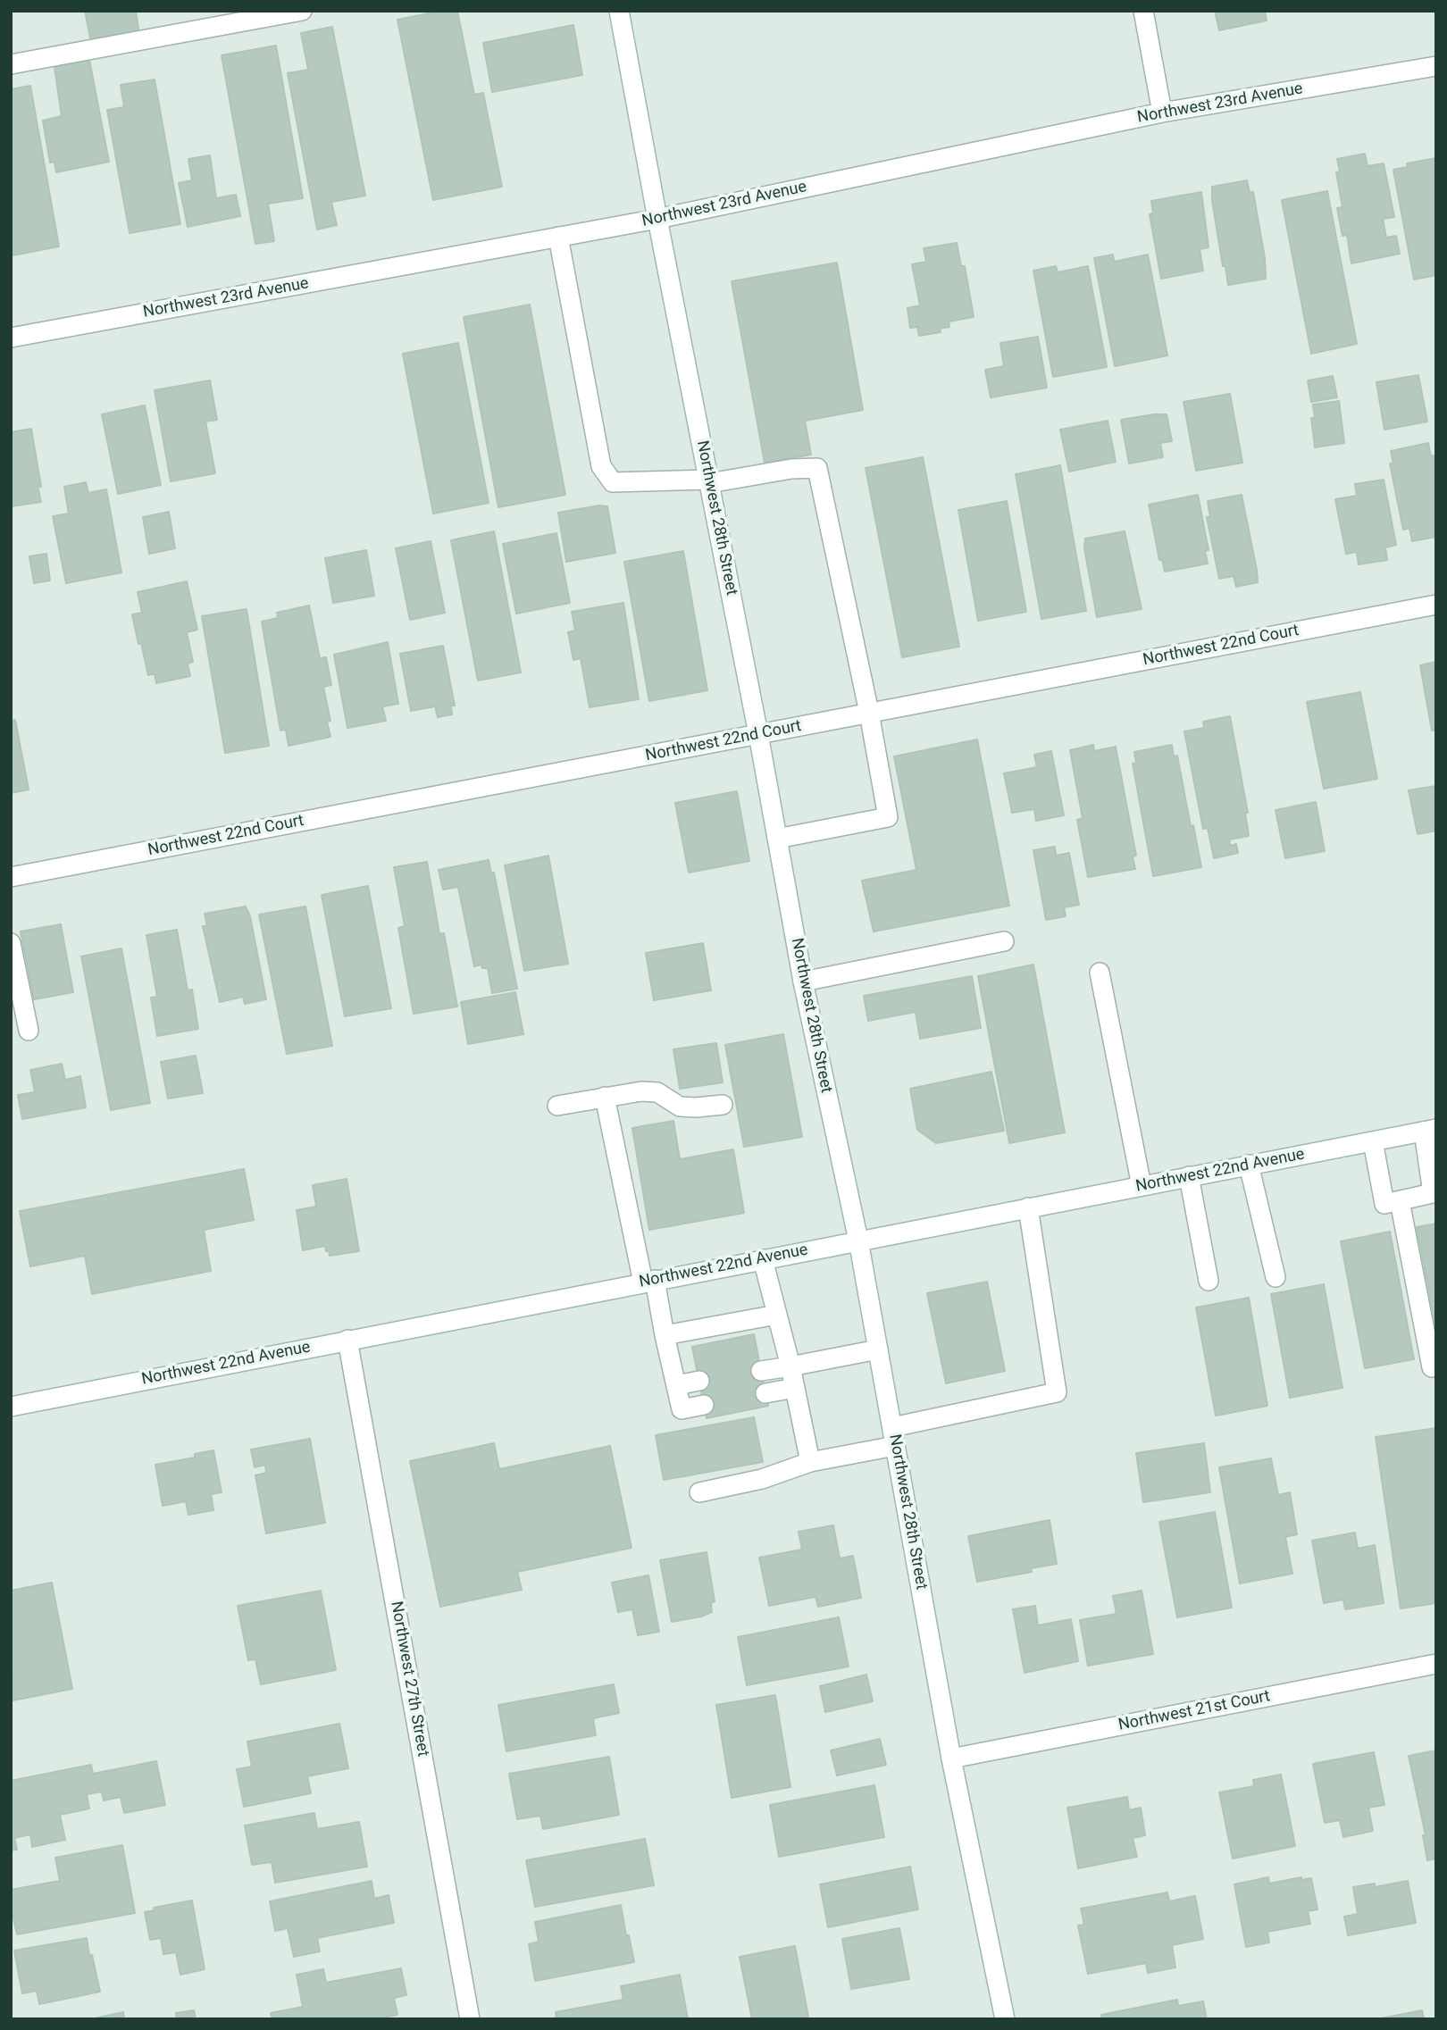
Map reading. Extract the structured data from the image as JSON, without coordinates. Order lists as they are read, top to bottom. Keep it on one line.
{"streets":{"street":["Northwest 23rd Avenue","Northwest 28th Street","Northwest 22nd Court","Northwest 22nd Avenue","Northwest 27th Street","Northwest 21st Court"]},"crossings":[["Northwest 23rd Avenue","Northwest 28th Street"],["Northwest 28th Street","Northwest 22nd Court"],["Northwest 28th Street","Northwest 22nd Avenue"],["Northwest 28th Street","Northwest 21st Court"],["Northwest 22nd Avenue","Northwest 27th Street"]]}
